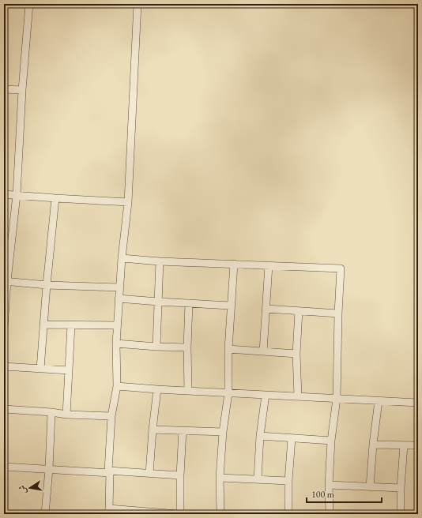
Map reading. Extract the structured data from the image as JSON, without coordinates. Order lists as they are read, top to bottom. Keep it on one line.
{"scale_bar":"100 m","north":"left"}
